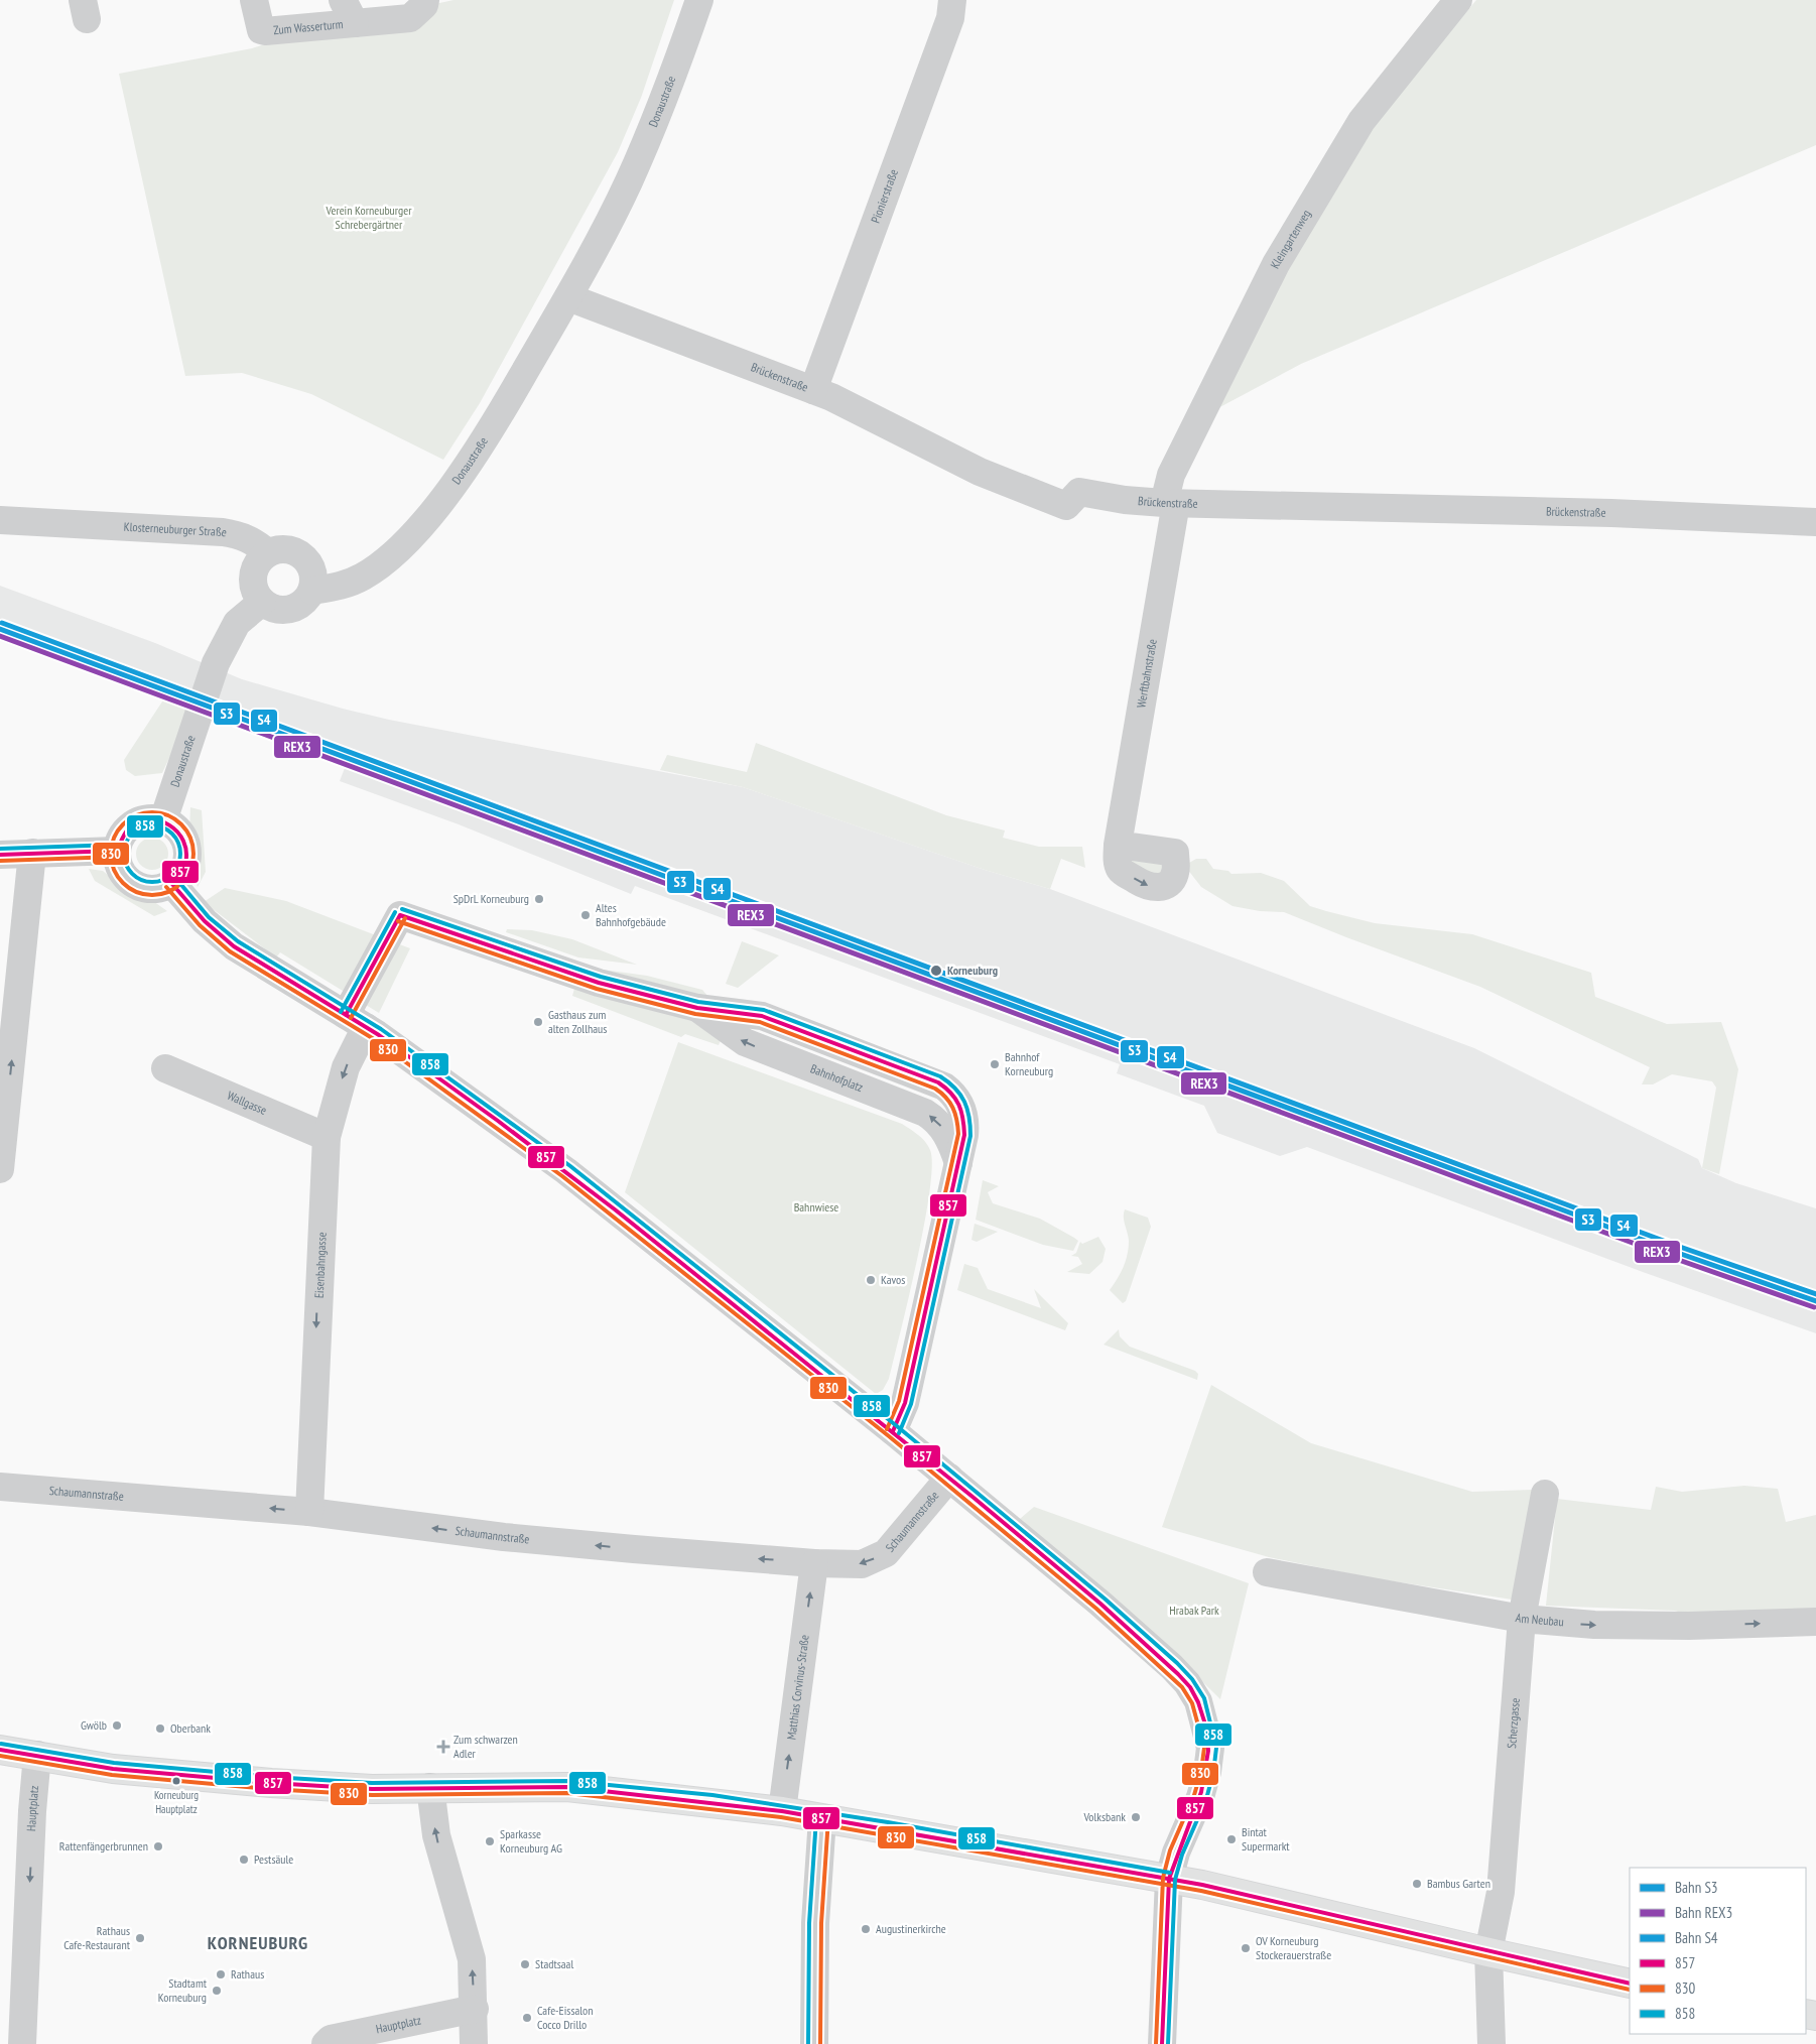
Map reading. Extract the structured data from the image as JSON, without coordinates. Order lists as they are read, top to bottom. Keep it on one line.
{"streets":{"street":["Zum Wasserturm","Donaustraße","Pionierstraße","Kleingartenweg","Brückenstraße","Klosterneuburger Straße","Werftbahnstraße","Bahnhofplatz","Wallgasse","Eisenbahngasse","Schaumannstraße","Am Neubau","Matthias Corvinus-Straße","Scherzgasse","Hauptplatz"]},"crossings":[["Donaustraße","Brückenstraße"],["Donaustraße","Klosterneuburger Straße"],["Pionierstraße","Brückenstraße"],["Kleingartenweg","Brückenstraße"],["Kleingartenweg","Werftbahnstraße"],["Brückenstraße","Werftbahnstraße"],["Bahnhofplatz","Eisenbahngasse"],["Wallgasse","Eisenbahngasse"],["Eisenbahngasse","Schaumannstraße"],["Schaumannstraße","Matthias Corvinus-Straße"],["Am Neubau","Scherzgasse"]],"one_way":["Eisenbahngasse","Schaumannstraße","Am Neubau","Matthias Corvinus-Straße","Hauptplatz"],"districts":["KORNEUBURG"],"parks":["Verein Korneuburger Schrebergärtner","Bahnwiese","Hrabak Park"],"places":{"other":["SpDrL Korneuburg","Altes Bahnhofgebäude","Korneuburg","Gasthaus zum alten Zollhaus","Bahnhof Korneuburg","Kavos","Gwölb","Oberbank","Korneuburg Hauptplatz","Volksbank","Bintat Supermarkt","Sparkasse Korneuburg AG","Rattenfängerbrunnen","Pestsäule","Bambus Garten","Augustinerkirche","Rathaus Cafe-Restaurant","OV Korneuburg Stockerauerstraße","Stadtsaal","Rathaus","Stadtamt Korneuburg","Cafe-Eissalon Cocco Drillo"],"health":["Zum schwarzen Adler"]},"lines":["rail line S4","rail line S3","rail line REX3","transit line 830","transit line 857","transit line 858"],"legend":["Bahn S3","Bahn REX3","Bahn S4","857","830","858"]}
